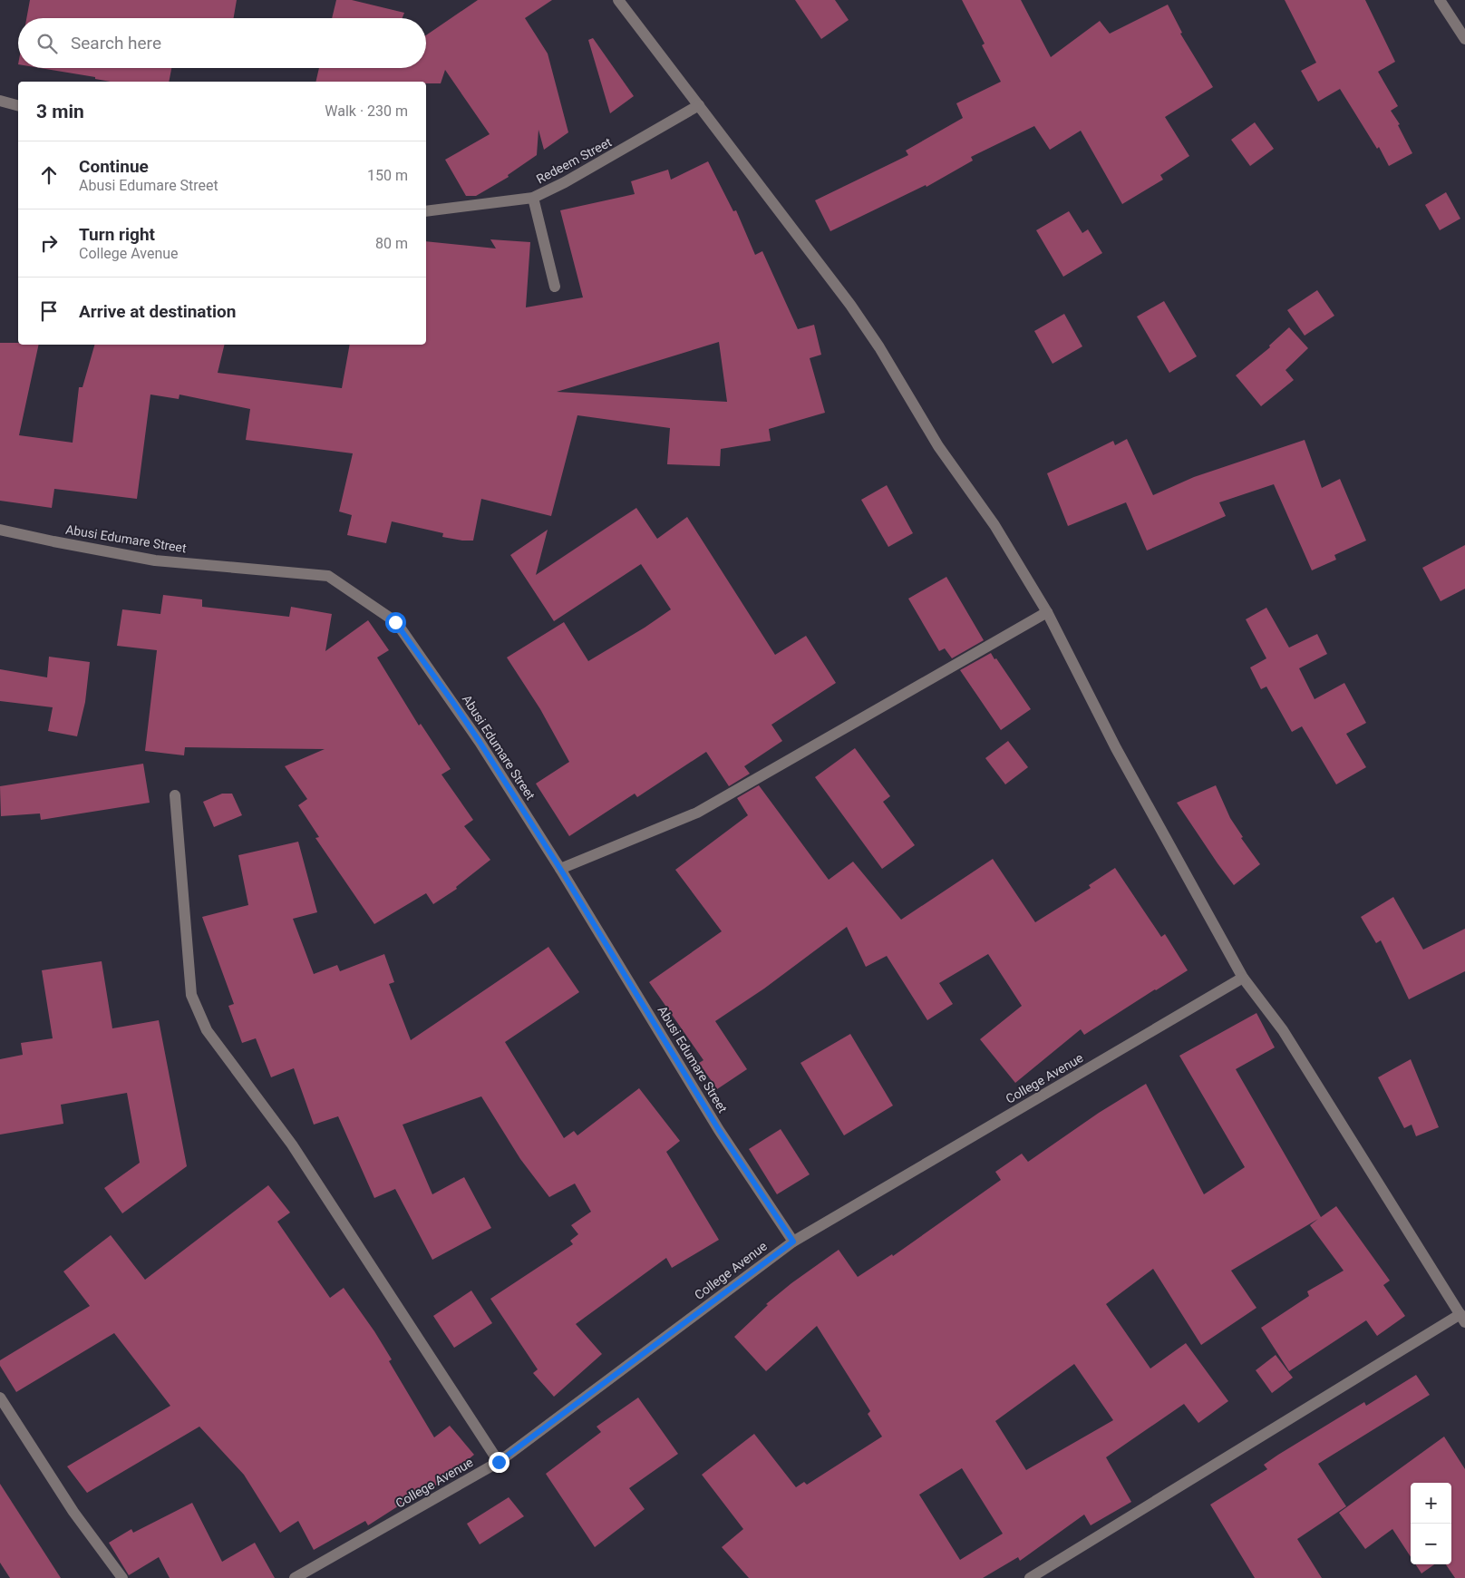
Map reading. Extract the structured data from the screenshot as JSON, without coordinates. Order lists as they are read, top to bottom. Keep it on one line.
{"streets":{"street":["Redeem Street","Abusi Edumare Street","College Avenue"]},"crossings":[["Abusi Edumare Street","College Avenue"]],"page":{"search":"Search here","heading":["3 min","Walk · 230 m"],"list":[["Continue","Abusi Edumare Street","150 m"],["Turn right","College Avenue","80 m"],"Arrive at destination"],"map_buttons":["+","−"]}}
